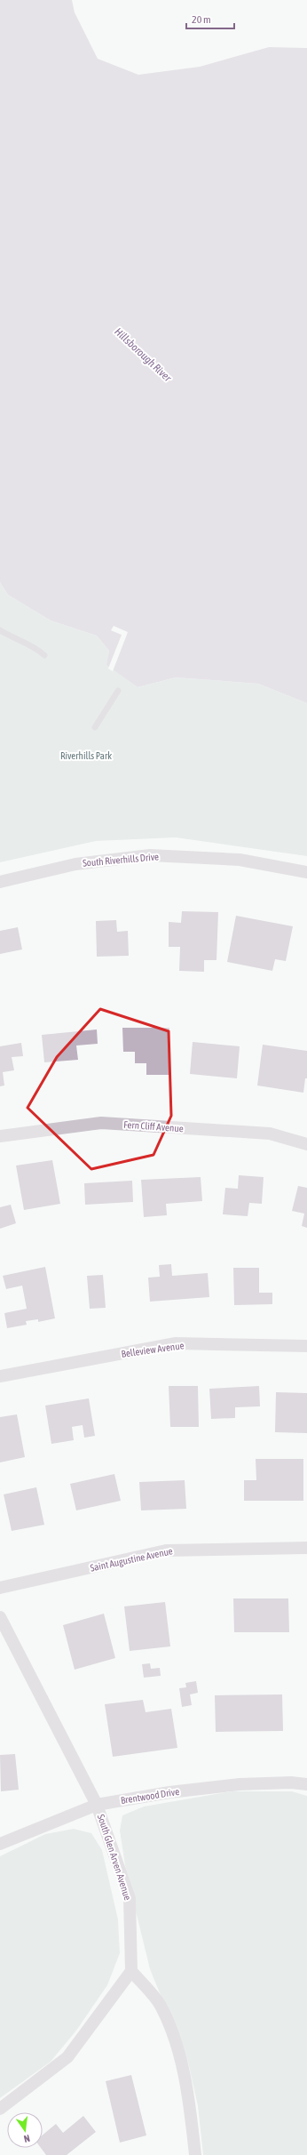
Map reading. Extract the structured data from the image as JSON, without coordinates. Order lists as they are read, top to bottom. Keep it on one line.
{"streets":{"street":["South Riverhills Drive","Fern Cliff Avenue","Belleview Avenue","Saint Augustine Avenue","Brentwood Drive","South Glen Arven Avenue"]},"crossings":[["Brentwood Drive","South Glen Arven Avenue"]],"water":["Hillsborough River"],"parks":["Riverhills Park"],"scale_bar":"20 m","north":"bottom"}
